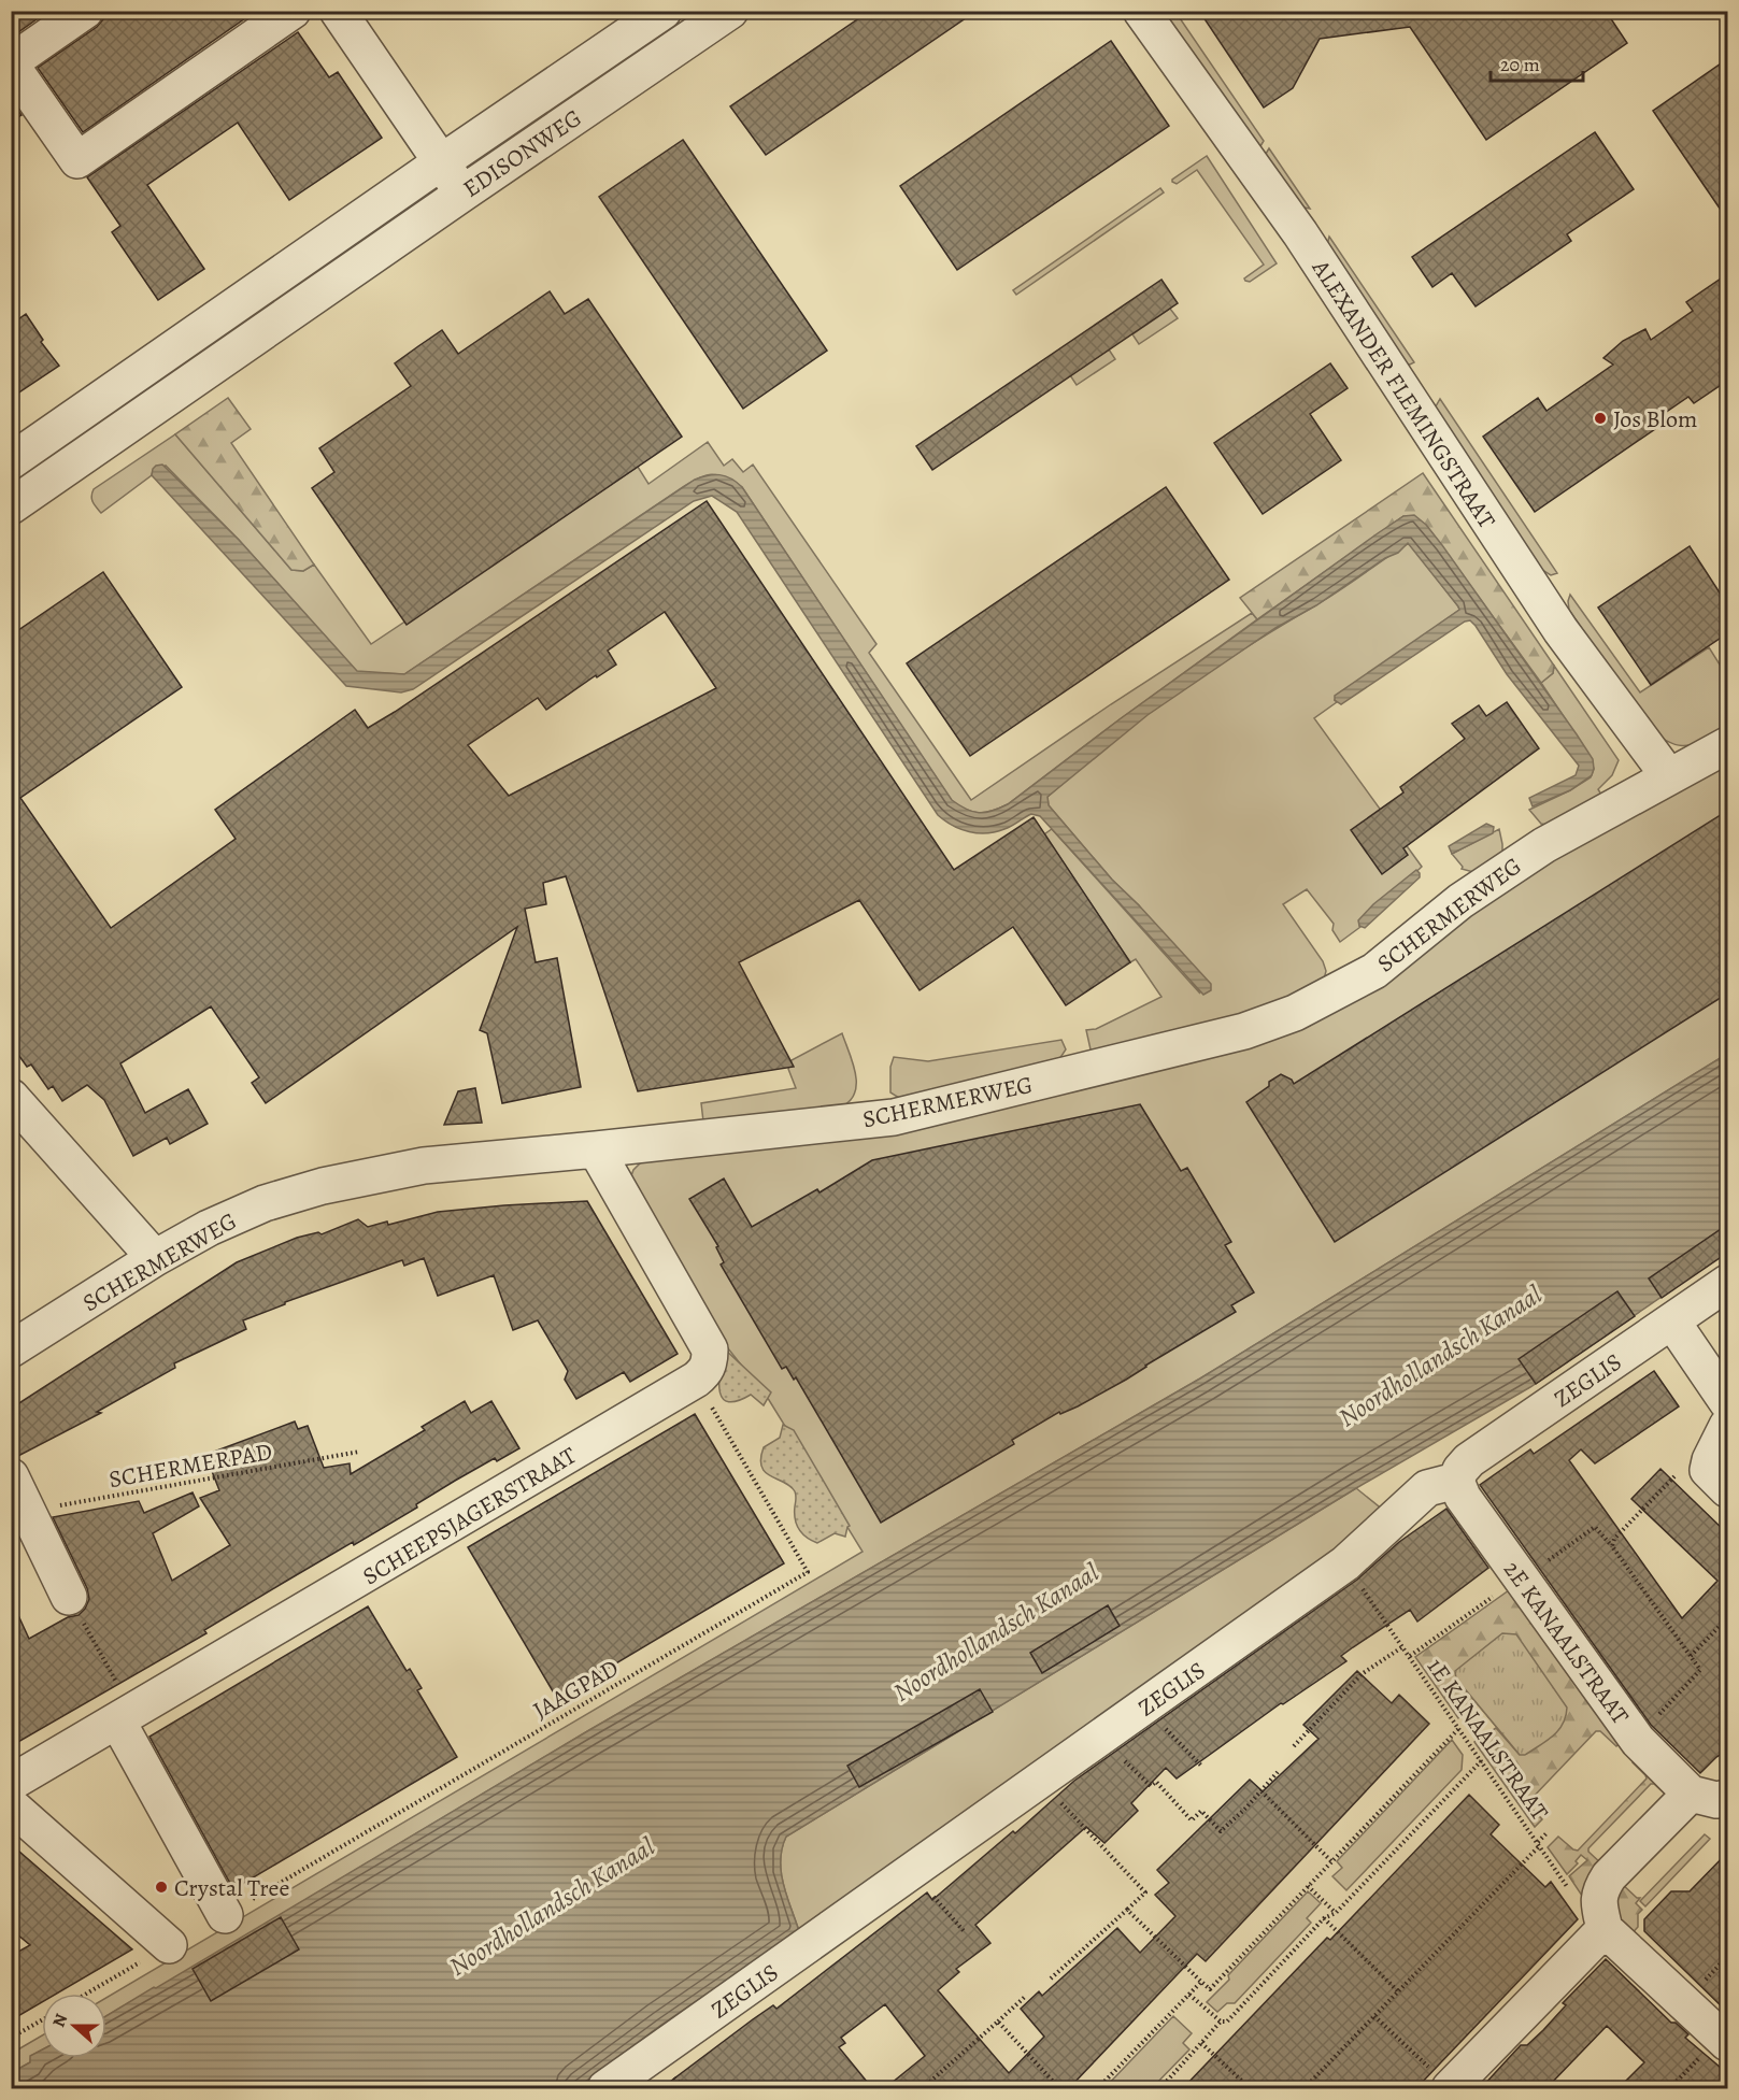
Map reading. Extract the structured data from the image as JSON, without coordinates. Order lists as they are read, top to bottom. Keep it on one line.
{"streets":{"street":["EDISONWEG","ALEXANDER FLEMINGSTRAAT","SCHERMERWEG","ZEGLIS","SCHEEPSJAGERSTRAAT","2E KANAALSTRAAT"],"path":["SCHERMERPAD","JAAGPAD","1E KANAALSTRAAT"]},"crossings":[["ALEXANDER FLEMINGSTRAAT","SCHERMERWEG"],["ZEGLIS","2E KANAALSTRAAT"],["ZEGLIS","1E KANAALSTRAAT"],["SCHEEPSJAGERSTRAAT","JAAGPAD"]],"water":["Noordhollandsch Kanaal"],"places":["Jos Blom","Crystal Tree"],"scale_bar":"20 m","north":"left"}
